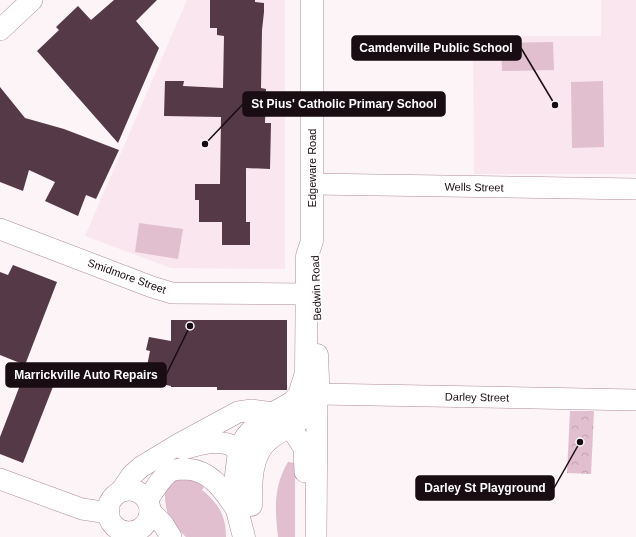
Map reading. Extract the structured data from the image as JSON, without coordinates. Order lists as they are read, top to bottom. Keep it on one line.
{"streets":{"main road":["Edgeware Road","Bedwin Road"],"street":["Wells Street","Smidmore Street","Darley Street"]},"crossings":[["Edgeware Road","Wells Street"],["Edgeware Road","Bedwin Road"],["Smidmore Street","Bedwin Road"],["Bedwin Road","Darley Street"]],"places":["Camdenville Public School","St Pius' Catholic Primary School","Marrickville Auto Repairs","Darley St Playground"]}
